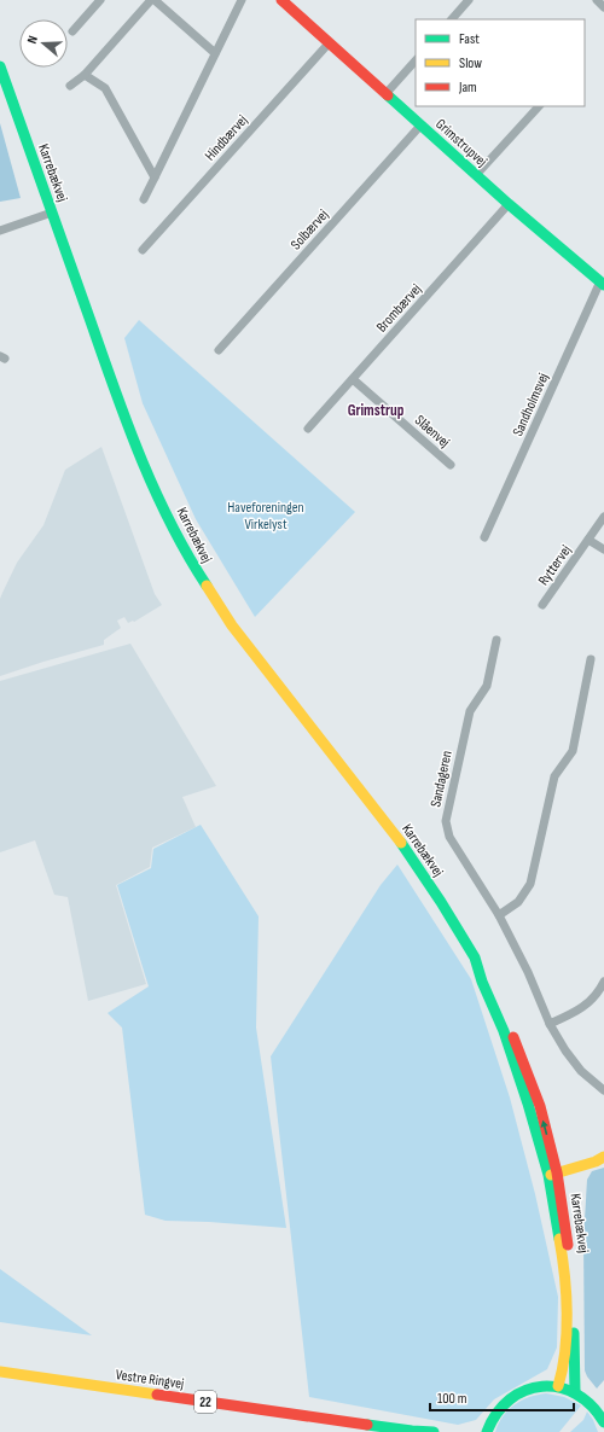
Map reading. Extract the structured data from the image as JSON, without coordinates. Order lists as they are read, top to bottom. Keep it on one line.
{"streets":{"street":["Hindbærvej","Grimstrupvej","Karrebækvej","Solbærvej","Brombærvej","Sandholmsvej","Slåenvej","Ryttervej","Sandageren","Vestre Ringvej","22"]},"crossings":[["Hindbærvej","Grimstrupvej"],["Grimstrupvej","Solbærvej"],["Grimstrupvej","Brombærvej"],["Grimstrupvej","Sandholmsvej"],["Brombærvej","Slåenvej"]],"districts":["Grimstrup"],"parks":["Haveforeningen Virkelyst"],"legend":["Fast","Slow","Jam"],"scale_bar":"100 m","north":"left"}
